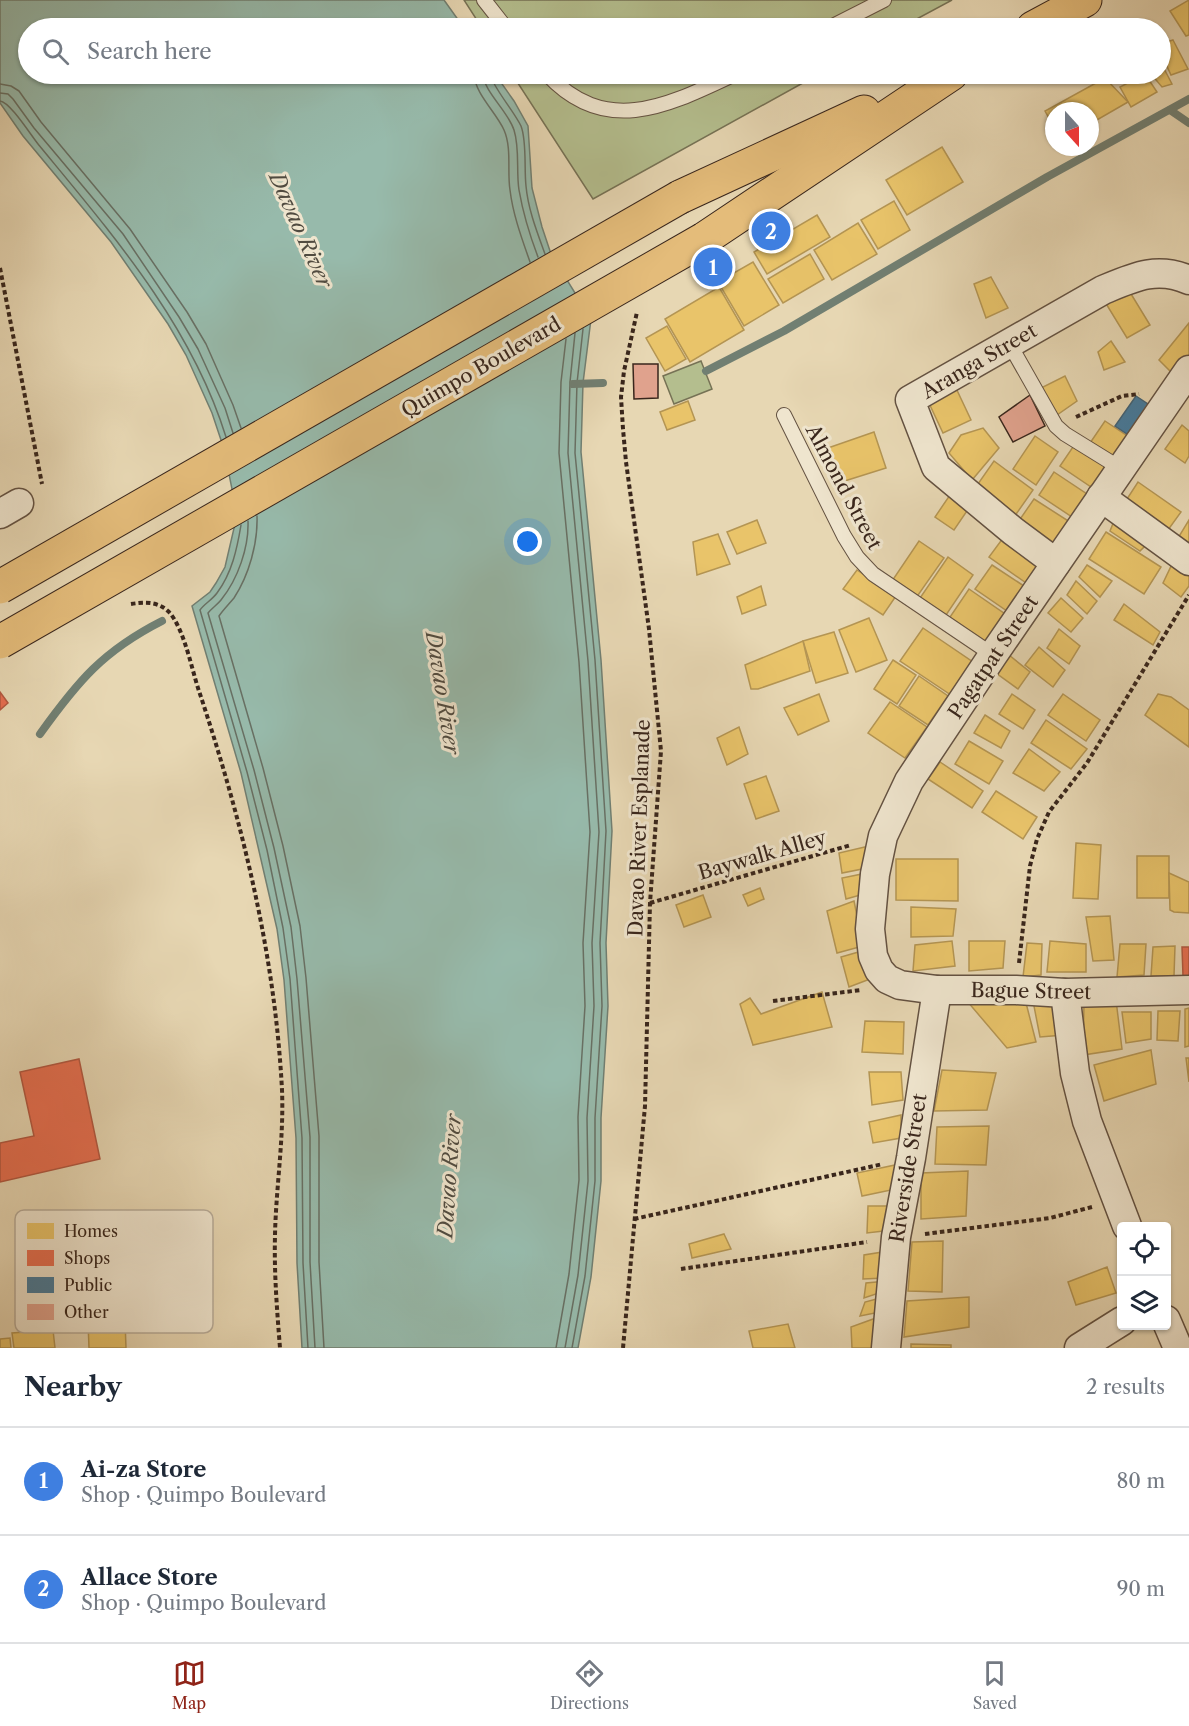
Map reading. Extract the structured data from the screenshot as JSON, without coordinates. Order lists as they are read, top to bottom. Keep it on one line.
{"streets":{"main road":["Quimpo Boulevard"],"street":["Aranga Street","Pagatpat Street","Bague Street","Riverside Street"],"lane":["Almond Street"],"path":["Davao River Esplanade","Baywalk Alley"]},"crossings":[["Aranga Street","Pagatpat Street"],["Almond Street","Pagatpat Street"],["Pagatpat Street","Baywalk Alley"],["Pagatpat Street","Bague Street"],["Davao River Esplanade","Baywalk Alley"],["Bague Street","Riverside Street"]],"water":["Davao River"],"legend":["Homes","Shops","Public","Other"],"north":"bottom","page":{"search":"Search here","pins":["2","1"],"heading":["Nearby","2 results"],"list":[{"mark":"1","name":"Ai-za Store","note":"Shop · Quimpo Boulevard","value":"80 m"},{"mark":"2","name":"Allace Store","note":"Shop · Quimpo Boulevard","value":"90 m"}],"nav":["Map","Directions","Saved"]}}
